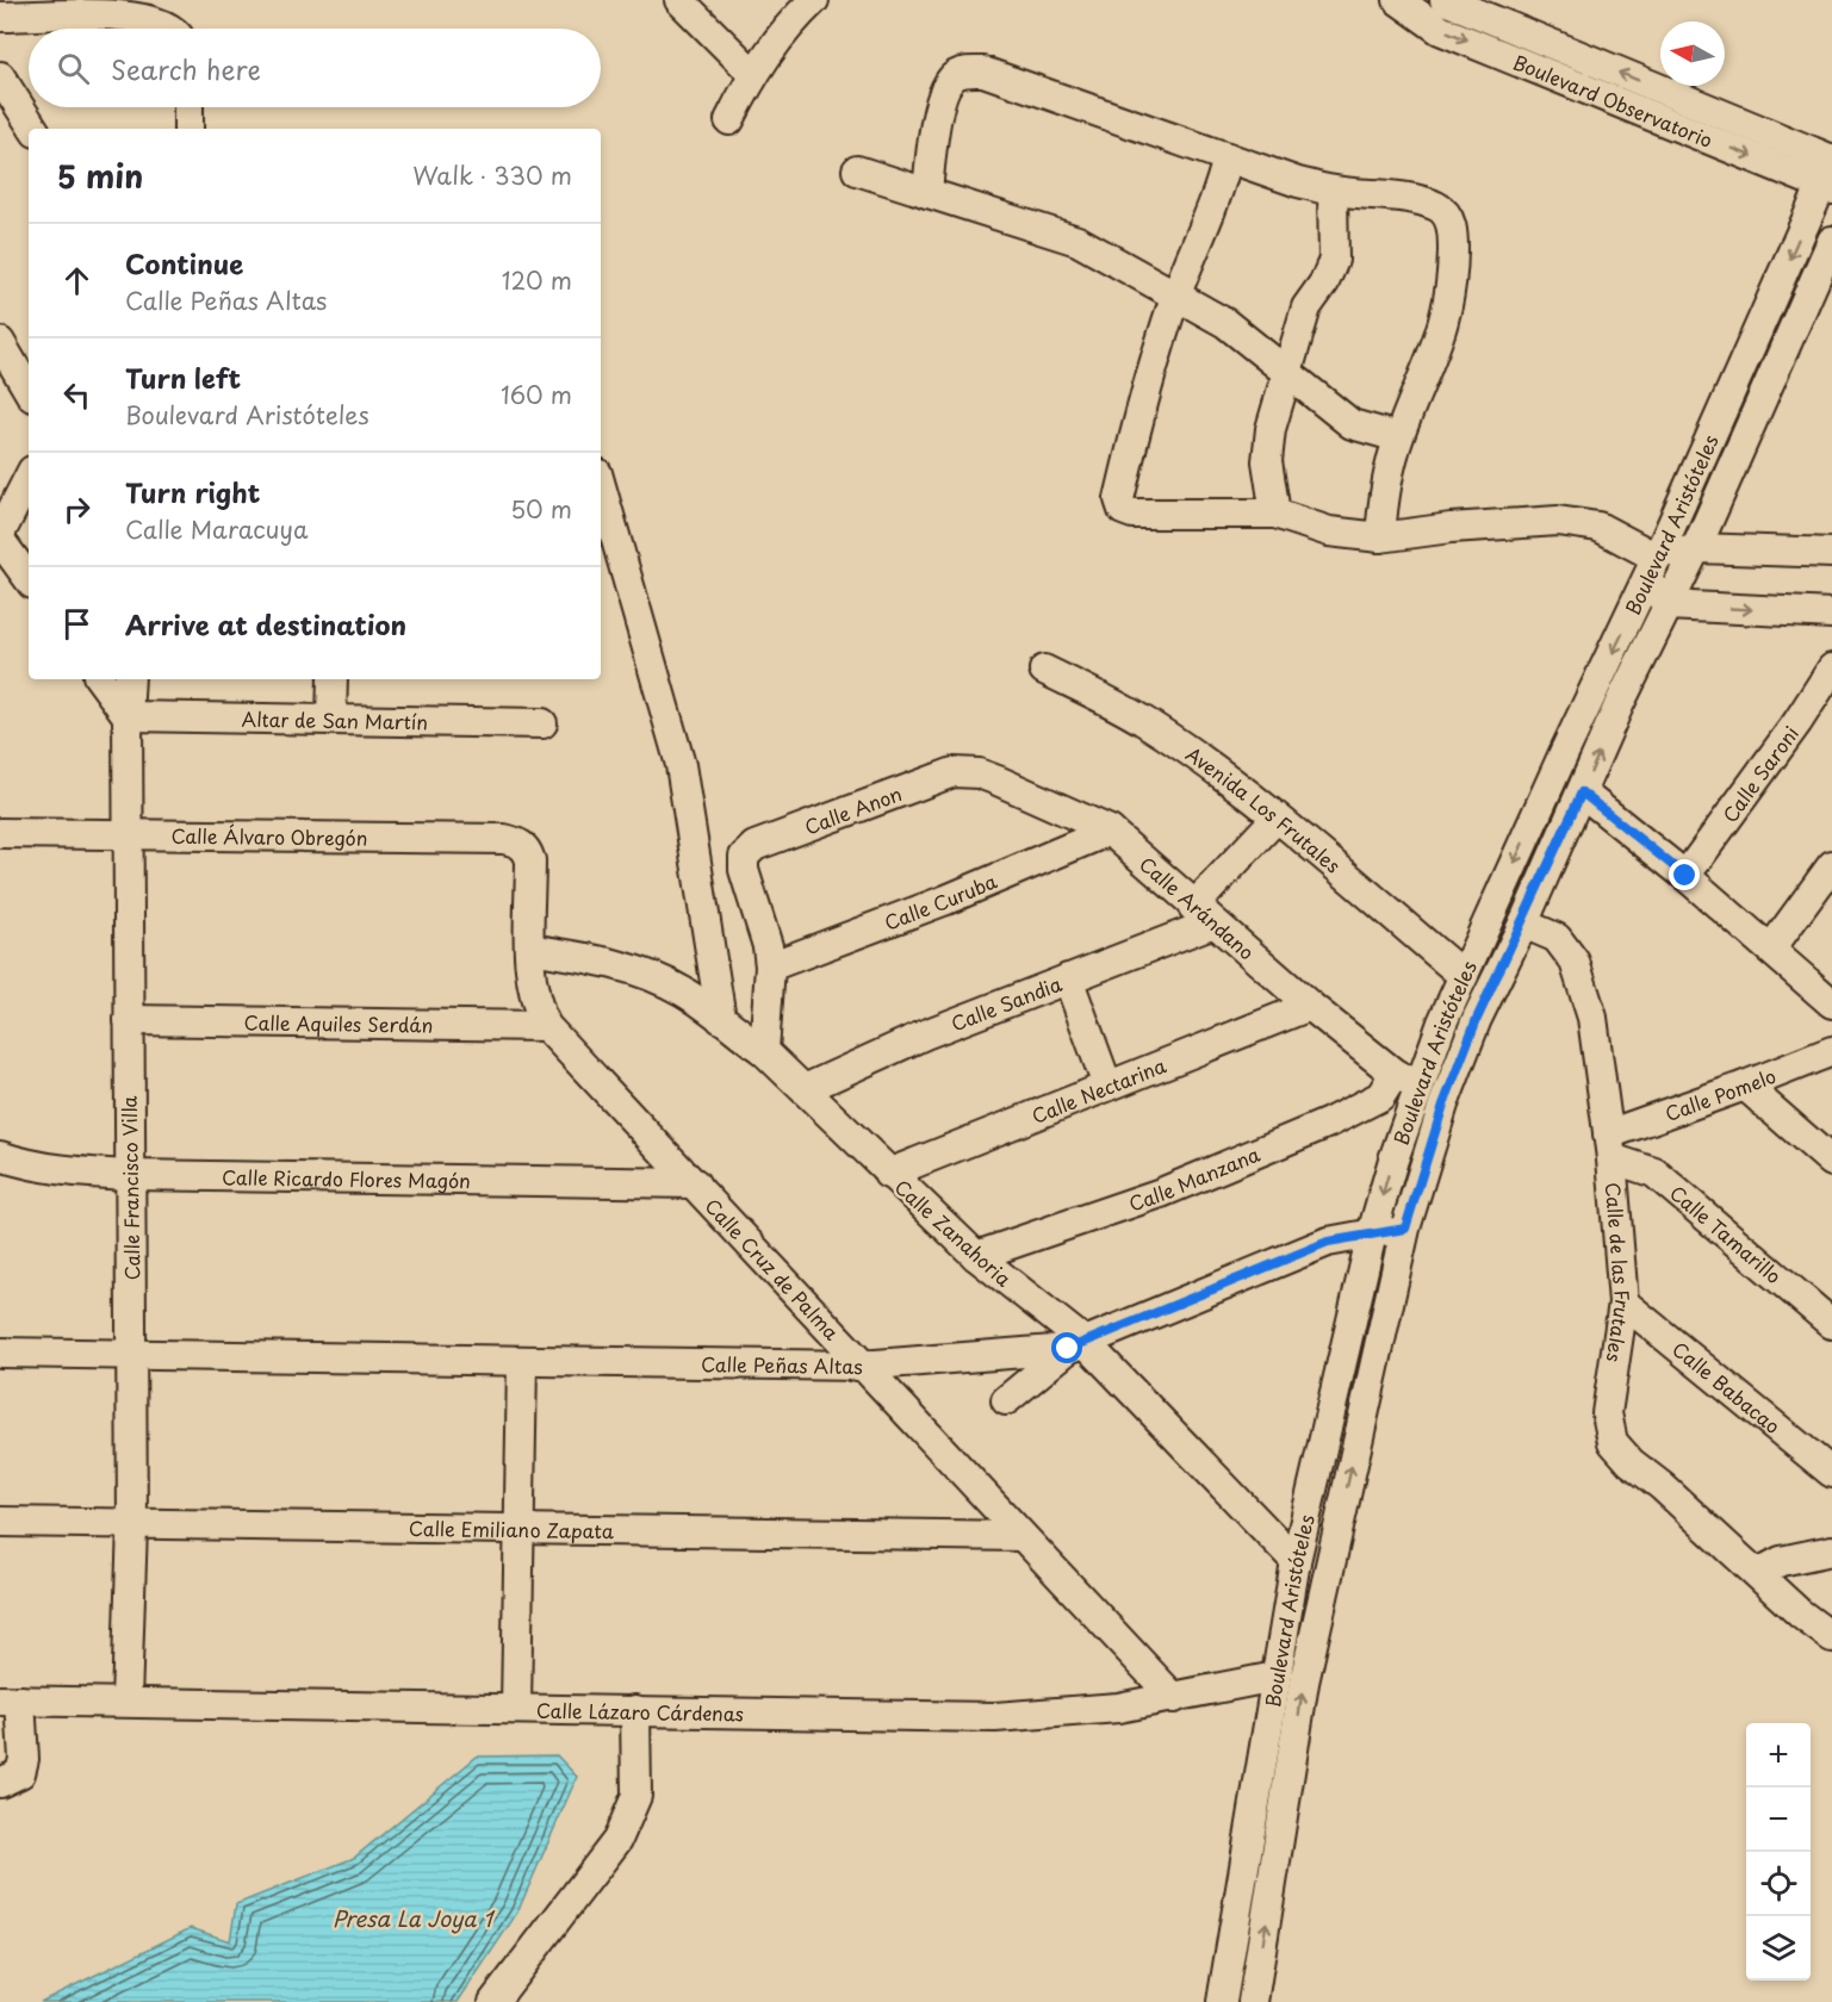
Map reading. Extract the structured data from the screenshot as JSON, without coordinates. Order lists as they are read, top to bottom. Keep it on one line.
{"streets":{"street":["Boulevard Observatorio","Boulevard Aristóteles","Altar de San Martín","Calle Saroni","Calle Anon","Avenida Los Frutales","Calle Álvaro Obregón","Calle Curuba","Calle Arándano","Calle Sandia","Calle Aquiles Serdán","Calle Nectarina","Calle Pomelo","Calle Manzana","Calle Ricardo Flores Magón","Calle Francisco Villa","Calle Zanahoria","Calle Tamarillo","Calle Cruz de Palma","Calle de las Frutales","Calle Peñas Altas","Calle Babacao","Calle Emiliano Zapata","Calle Lázaro Cárdenas"]},"crossings":[["Boulevard Observatorio","Boulevard Aristóteles"],["Boulevard Aristóteles","Avenida Los Frutales"],["Boulevard Aristóteles","Calle Arándano"],["Boulevard Aristóteles","Calle Manzana"],["Boulevard Aristóteles","Calle Zanahoria"],["Boulevard Aristóteles","Calle de las Frutales"],["Boulevard Aristóteles","Calle Peñas Altas"],["Boulevard Aristóteles","Calle Lázaro Cárdenas"],["Altar de San Martín","Calle Francisco Villa"],["Calle Anon","Calle Curuba"],["Calle Anon","Calle Arándano"],["Calle Álvaro Obregón","Calle Francisco Villa"],["Calle Álvaro Obregón","Calle Cruz de Palma"],["Calle Curuba","Calle Arándano"],["Calle Arándano","Calle Sandia"],["Calle Arándano","Calle Nectarina"],["Calle Arándano","Calle Manzana"],["Calle Sandia","Calle Zanahoria"],["Calle Aquiles Serdán","Calle Francisco Villa"],["Calle Aquiles Serdán","Calle Cruz de Palma"],["Calle Nectarina","Calle Zanahoria"],["Calle Pomelo","Calle Tamarillo"],["Calle Pomelo","Calle de las Frutales"],["Calle Manzana","Calle Zanahoria"],["Calle Ricardo Flores Magón","Calle Francisco Villa"],["Calle Ricardo Flores Magón","Calle Cruz de Palma"],["Calle Francisco Villa","Calle Peñas Altas"],["Calle Francisco Villa","Calle Emiliano Zapata"],["Calle Francisco Villa","Calle Lázaro Cárdenas"],["Calle Zanahoria","Calle Cruz de Palma"],["Calle Zanahoria","Calle Peñas Altas"],["Calle Tamarillo","Calle de las Frutales"],["Calle Cruz de Palma","Calle Peñas Altas"],["Calle Cruz de Palma","Calle Emiliano Zapata"],["Calle Cruz de Palma","Calle Lázaro Cárdenas"],["Calle de las Frutales","Calle Babacao"]],"water":["Presa La Joya 1"],"north":"left","page":{"search":"Search here","heading":["5 min","Walk · 330 m"],"list":[["Continue","Calle Peñas Altas","120 m"],["Turn left","Boulevard Aristóteles","160 m"],["Turn right","Calle Maracuya","50 m"],"Arrive at destination"],"map_buttons":["+","−"]}}
